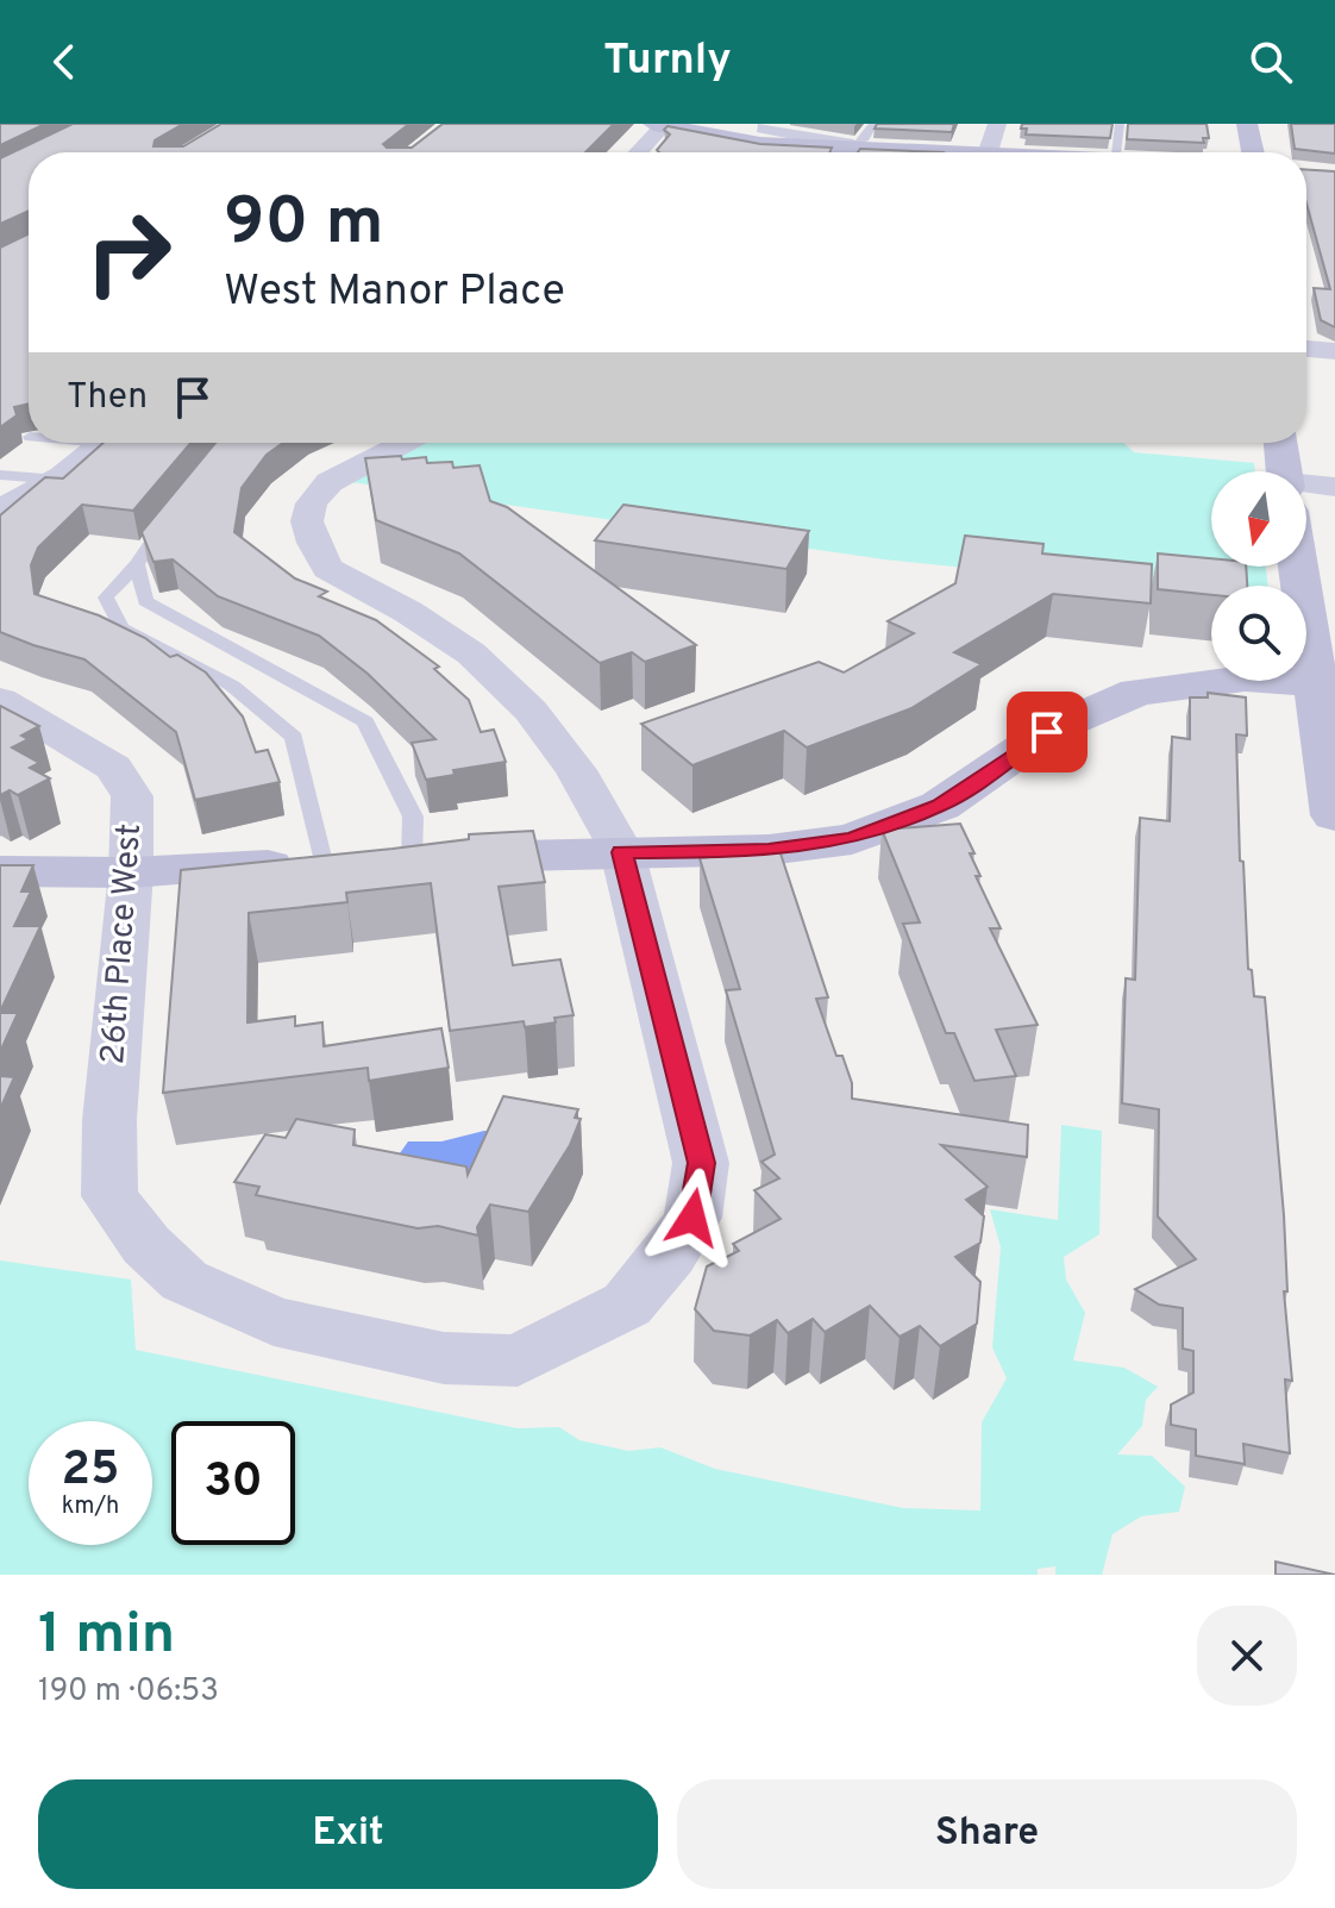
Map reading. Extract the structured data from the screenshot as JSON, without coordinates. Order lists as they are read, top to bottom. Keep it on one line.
{"streets":{"street":["26th Place West"]},"north":"bottom","page":{"header":"Turnly","turn":["90 m","West Manor Place"],"then":"Then","speed":"25 km/h","limit":"30","heading":["1 min","190 m · 06:53"],"buttons":["Exit","Share"]}}
